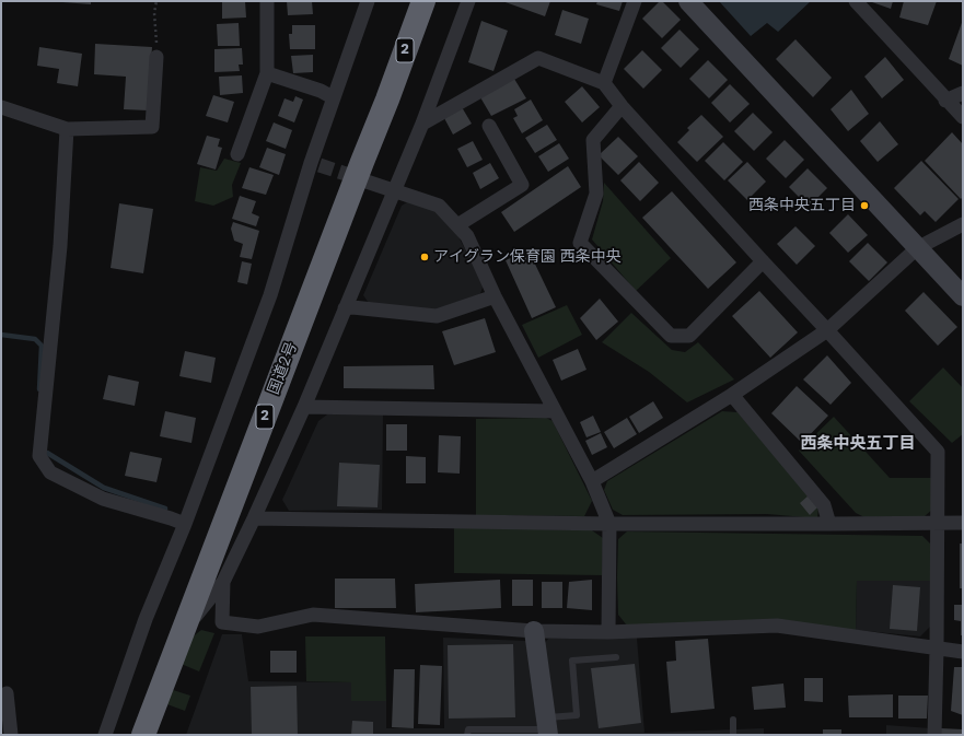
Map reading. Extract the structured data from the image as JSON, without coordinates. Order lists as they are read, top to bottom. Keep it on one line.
{"streets":{"highway":["2","国道2号"]},"districts":["西条中央五丁目"],"places":["西条中央五丁目","アイグラン保育園 西条中央"]}
